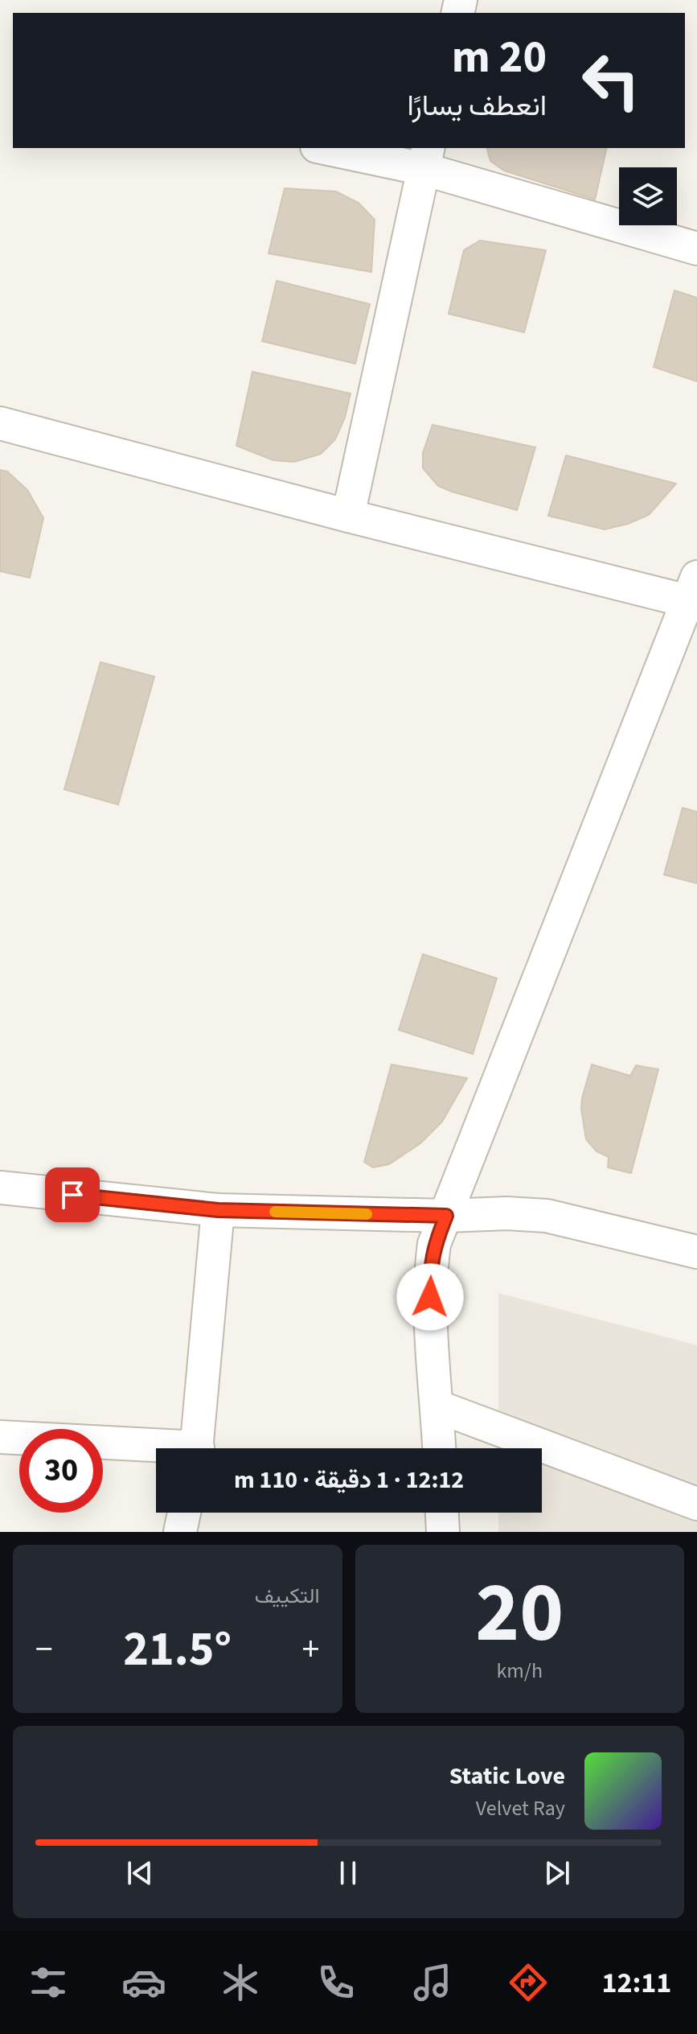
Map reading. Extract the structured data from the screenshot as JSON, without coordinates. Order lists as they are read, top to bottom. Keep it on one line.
{"page":{"turn":["20 m","انعطف يسارًا"],"limit":"30","trip":"12:12 · 1 دقيقة · 110 m","tile":[["20","km/h"],"التكييف"],"heat":["−","21.5°","+"],"song":["Static Love","Velvet Ray"],"tabs":"12:11"}}
